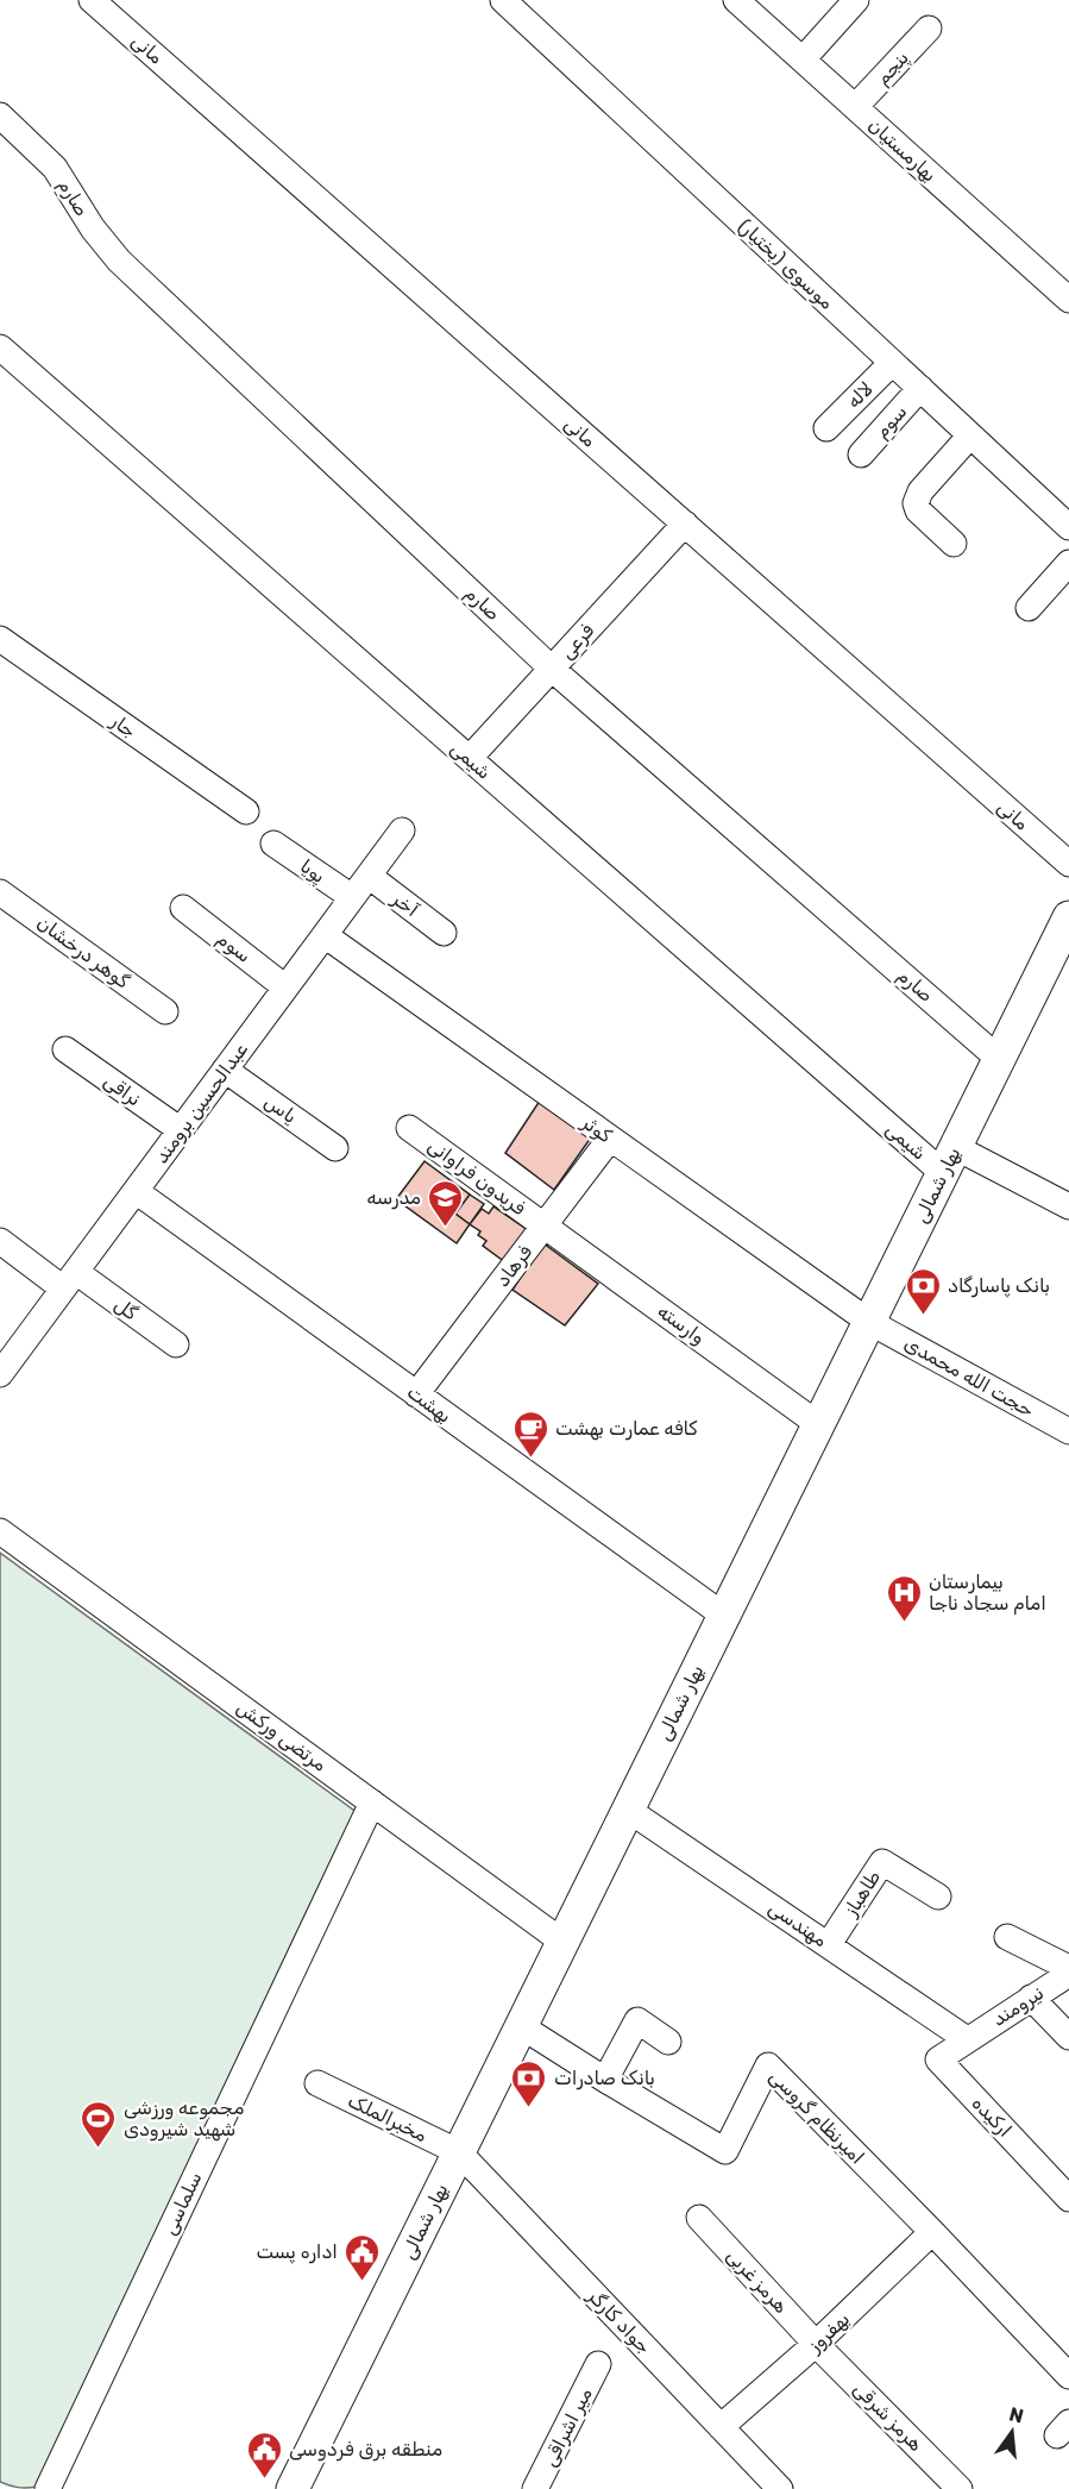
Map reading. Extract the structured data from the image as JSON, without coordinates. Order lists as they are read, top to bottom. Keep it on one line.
{"streets":{"main road":["بهار شمالی"],"street":["مانی","پنجم","بهارمستیان","صارم","موسوی (بختیار)","لاله","سوم","فرعی","جار","شیمی","پویا","آخر","گوهر درخشان","نراقی","عبدالحسین برومند","یاس","کوثر","فریدون فراوانی","فرهاد","گل","وارسته","حجت الله محمدی","بهشت","مرتضی ورکش","طاهباز","مهندسی","نیرومند","امیرنظام گروسی","ارکیده","مخبرالملک","سلماسی","هرمز غربی","جواد کارگر","بهفروز","هرمز شرقی","میر اشراقی"]},"crossings":[["مانی","فرعی"],["پنجم","بهارمستیان"],["صارم","فرعی"],["صارم","بهار شمالی"],["موسوی (بختیار)","لاله"],["موسوی (بختیار)","سوم"],["سوم","عبدالحسین برومند"],["فرعی","شیمی"],["شیمی","بهار شمالی"],["پویا","عبدالحسین برومند"],["آخر","عبدالحسین برومند"],["نراقی","عبدالحسین برومند"],["عبدالحسین برومند","یاس"],["عبدالحسین برومند","کوثر"],["عبدالحسین برومند","گل"],["عبدالحسین برومند","بهشت"],["کوثر","بهار شمالی"],["کوثر","فرهاد"],["کوثر","حجت الله محمدی"],["فریدون فراوانی","فرهاد"],["فریدون فراوانی","وارسته"],["بهار شمالی","وارسته"],["بهار شمالی","حجت الله محمدی"],["بهار شمالی","بهشت"],["بهار شمالی","مرتضی ورکش"],["بهار شمالی","مهندسی"],["بهار شمالی","امیرنظام گروسی"],["بهار شمالی","مخبرالملک"],["بهار شمالی","جواد کارگر"],["فرهاد","وارسته"],["فرهاد","بهشت"],["مرتضی ورکش","سلماسی"],["طاهباز","مهندسی"],["مهندسی","نیرومند"],["مهندسی","ارکیده"],["نیرومند","ارکیده"],["امیرنظام گروسی","بهفروز"],["مخبرالملک","جواد کارگر"],["هرمز غربی","بهفروز"],["هرمز غربی","هرمز شرقی"],["جواد کارگر","بهفروز"],["بهفروز","هرمز شرقی"]],"places":{"school or university":["مدرسه"],"bank":["بانک پاسارگاد","بانک صادرات"],"cafe":["کافه عمارت بهشت"],"hospital":["بیمارستان امام سجاد ناجا"],"sports":["مجموعه ورزشی شهید شیرودی"],"public building":["اداره پست","منطقه برق فردوسی"]},"north":"top"}
